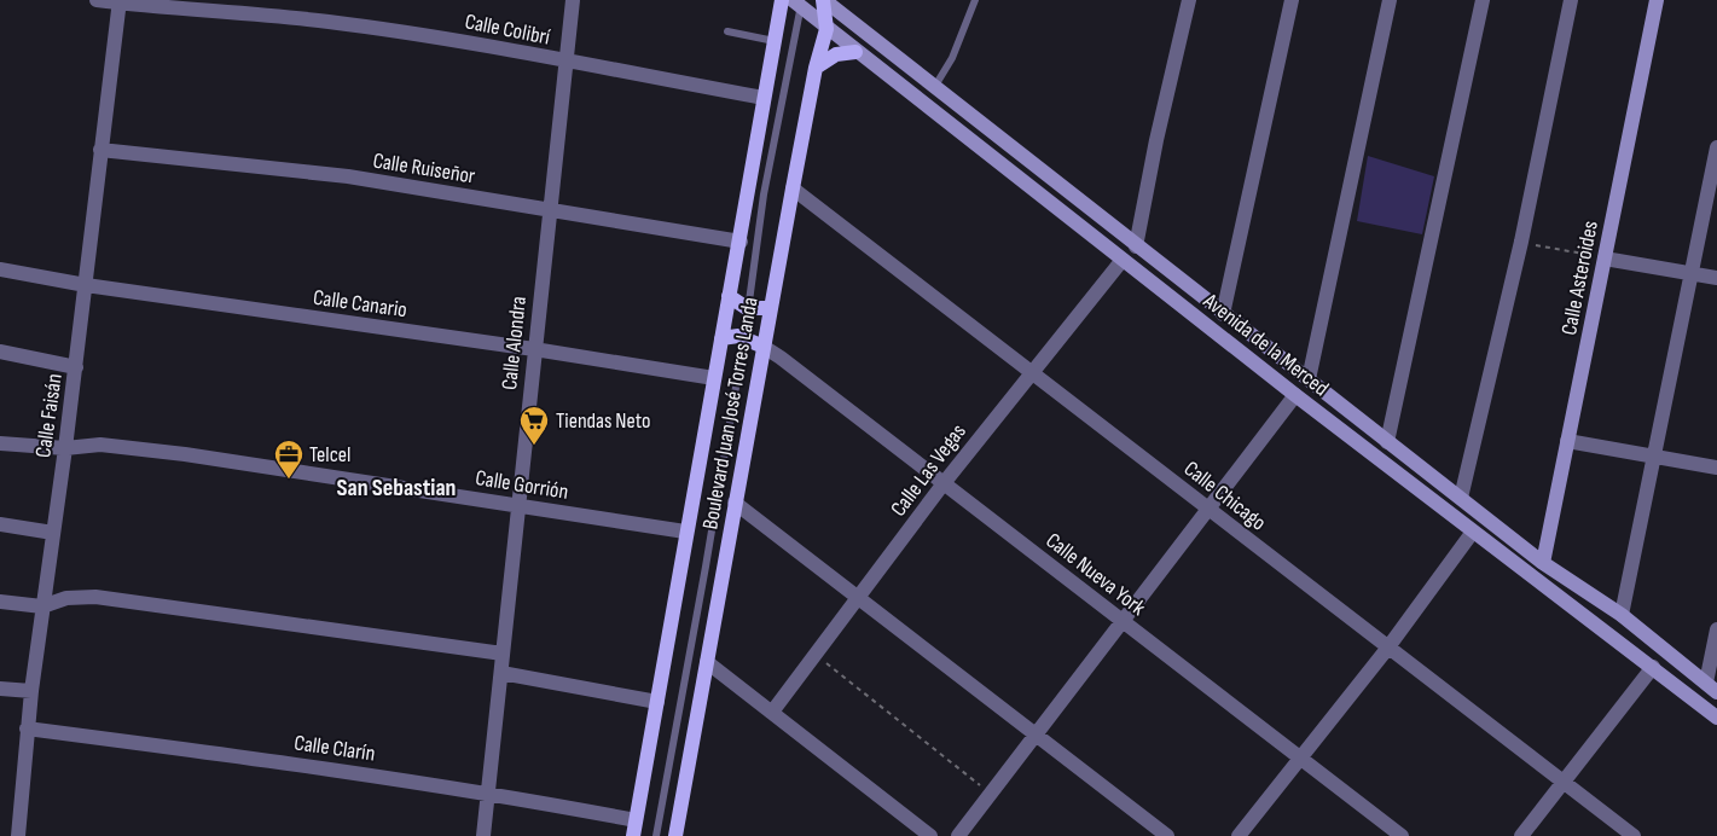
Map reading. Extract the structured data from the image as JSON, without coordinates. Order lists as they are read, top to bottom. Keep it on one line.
{"streets":{"main road":["Boulevard Juan José Torres Landa"],"street":["Calle Colibrí","Calle Ruiseñor","Calle Asteroides","Calle Canario","Calle Alondra","Avenida de la Merced","Calle Faisán","Calle Las Vegas","Calle Gorrión","Calle Chicago","Calle Nueva York","Calle Clarín"]},"crossings":[["Calle Colibrí","Calle Alondra"],["Calle Colibrí","Boulevard Juan José Torres Landa"],["Calle Colibrí","Calle Faisán"],["Calle Ruiseñor","Calle Alondra"],["Calle Ruiseñor","Boulevard Juan José Torres Landa"],["Calle Ruiseñor","Calle Faisán"],["Calle Asteroides","Avenida de la Merced"],["Calle Canario","Calle Alondra"],["Calle Canario","Boulevard Juan José Torres Landa"],["Calle Canario","Calle Faisán"],["Calle Alondra","Calle Gorrión"],["Calle Alondra","Calle Clarín"],["Avenida de la Merced","Boulevard Juan José Torres Landa"],["Avenida de la Merced","Calle Las Vegas"],["Boulevard Juan José Torres Landa","Calle Gorrión"],["Boulevard Juan José Torres Landa","Calle Chicago"],["Boulevard Juan José Torres Landa","Calle Nueva York"],["Boulevard Juan José Torres Landa","Calle Clarín"],["Calle Faisán","Calle Gorrión"],["Calle Faisán","Calle Clarín"],["Calle Las Vegas","Calle Chicago"],["Calle Las Vegas","Calle Nueva York"]],"districts":["San Sebastian"],"places":{"supermarket":["Tiendas Neto"],"office":["Telcel"]}}
